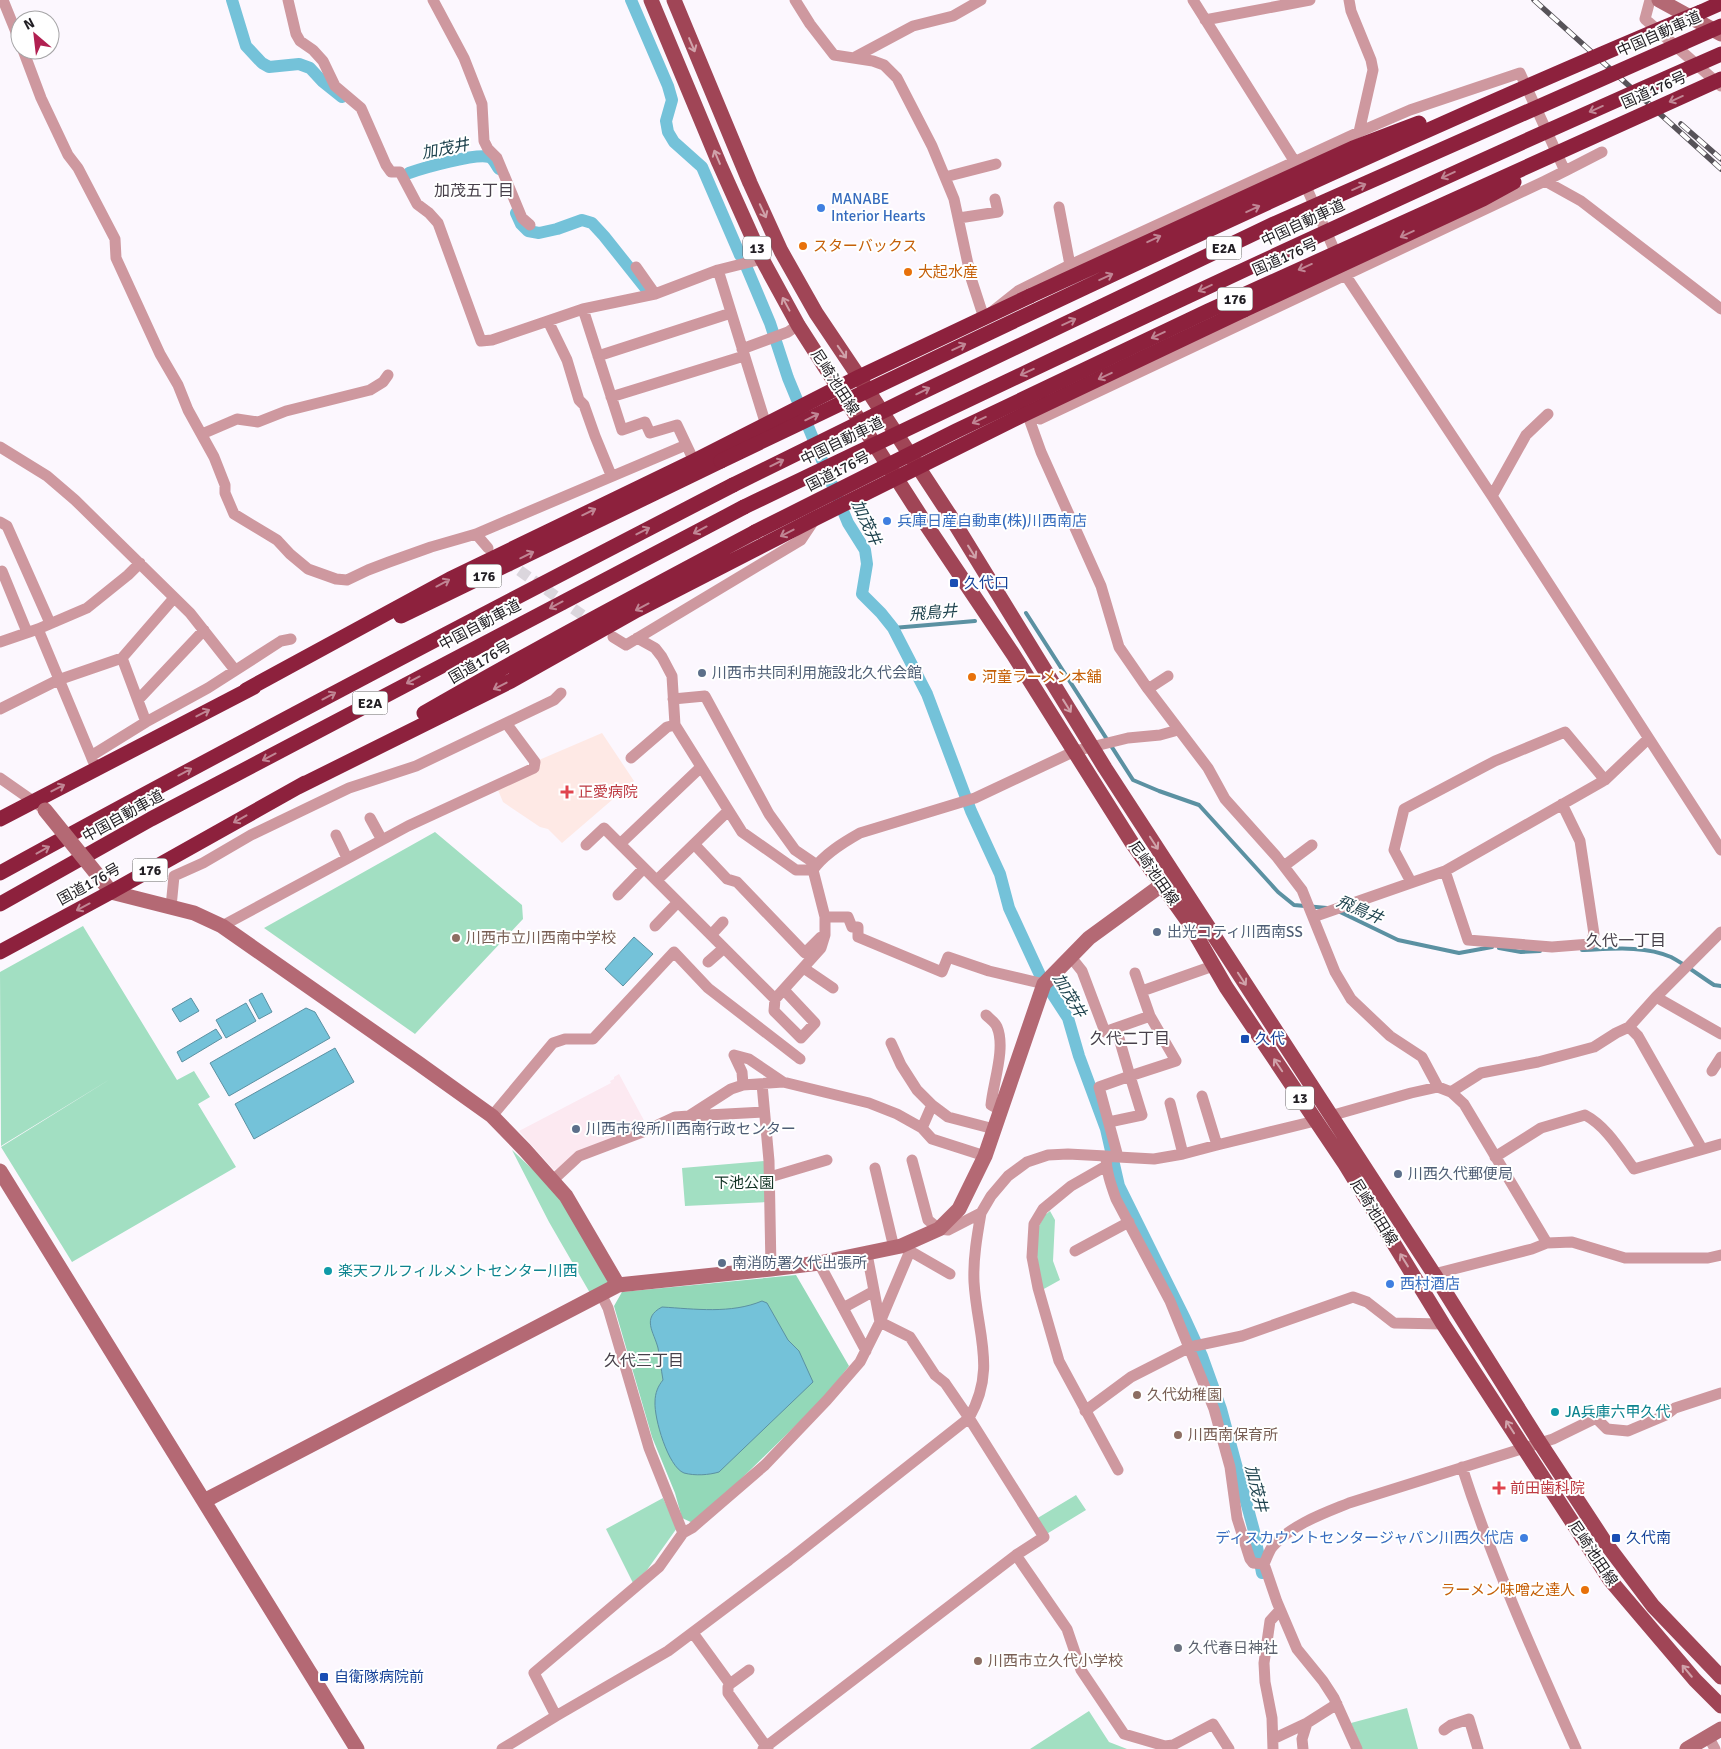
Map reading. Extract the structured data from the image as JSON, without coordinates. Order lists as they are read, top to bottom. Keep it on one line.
{"streets":{"highway":["中国自動車道","国道176号","E2A","176"],"main road":["13","尼崎池田線"]},"districts":["加茂五丁目","久代一丁目","久代二丁目","久代三丁目"],"water":["加茂井","飛鳥井"],"parks":["下池公園"],"places":{"other":["MANABE Interior Hearts","スターバックス","大起水産","兵庫日産自動車(株)川西南店","川西市共同利用施設北久代会館","河童ラーメン本舗","出光コティ川西南SS","川西市立川西南中学校","川西市役所川西南行政センター","川西久代郵便局","南消防署久代出張所","楽天フルフィルメントセンター川西","西村酒店","久代幼稚園","JA兵庫六甲久代","川西南保育所","ディスカウントセンタージャパン川西久代店","ラーメン味噌之達人","久代春日神社","川西市立久代小学校"],"transit":["久代口","久代","久代南","自衛隊病院前"],"health":["正愛病院","前田歯科院"]},"north":"top left"}
